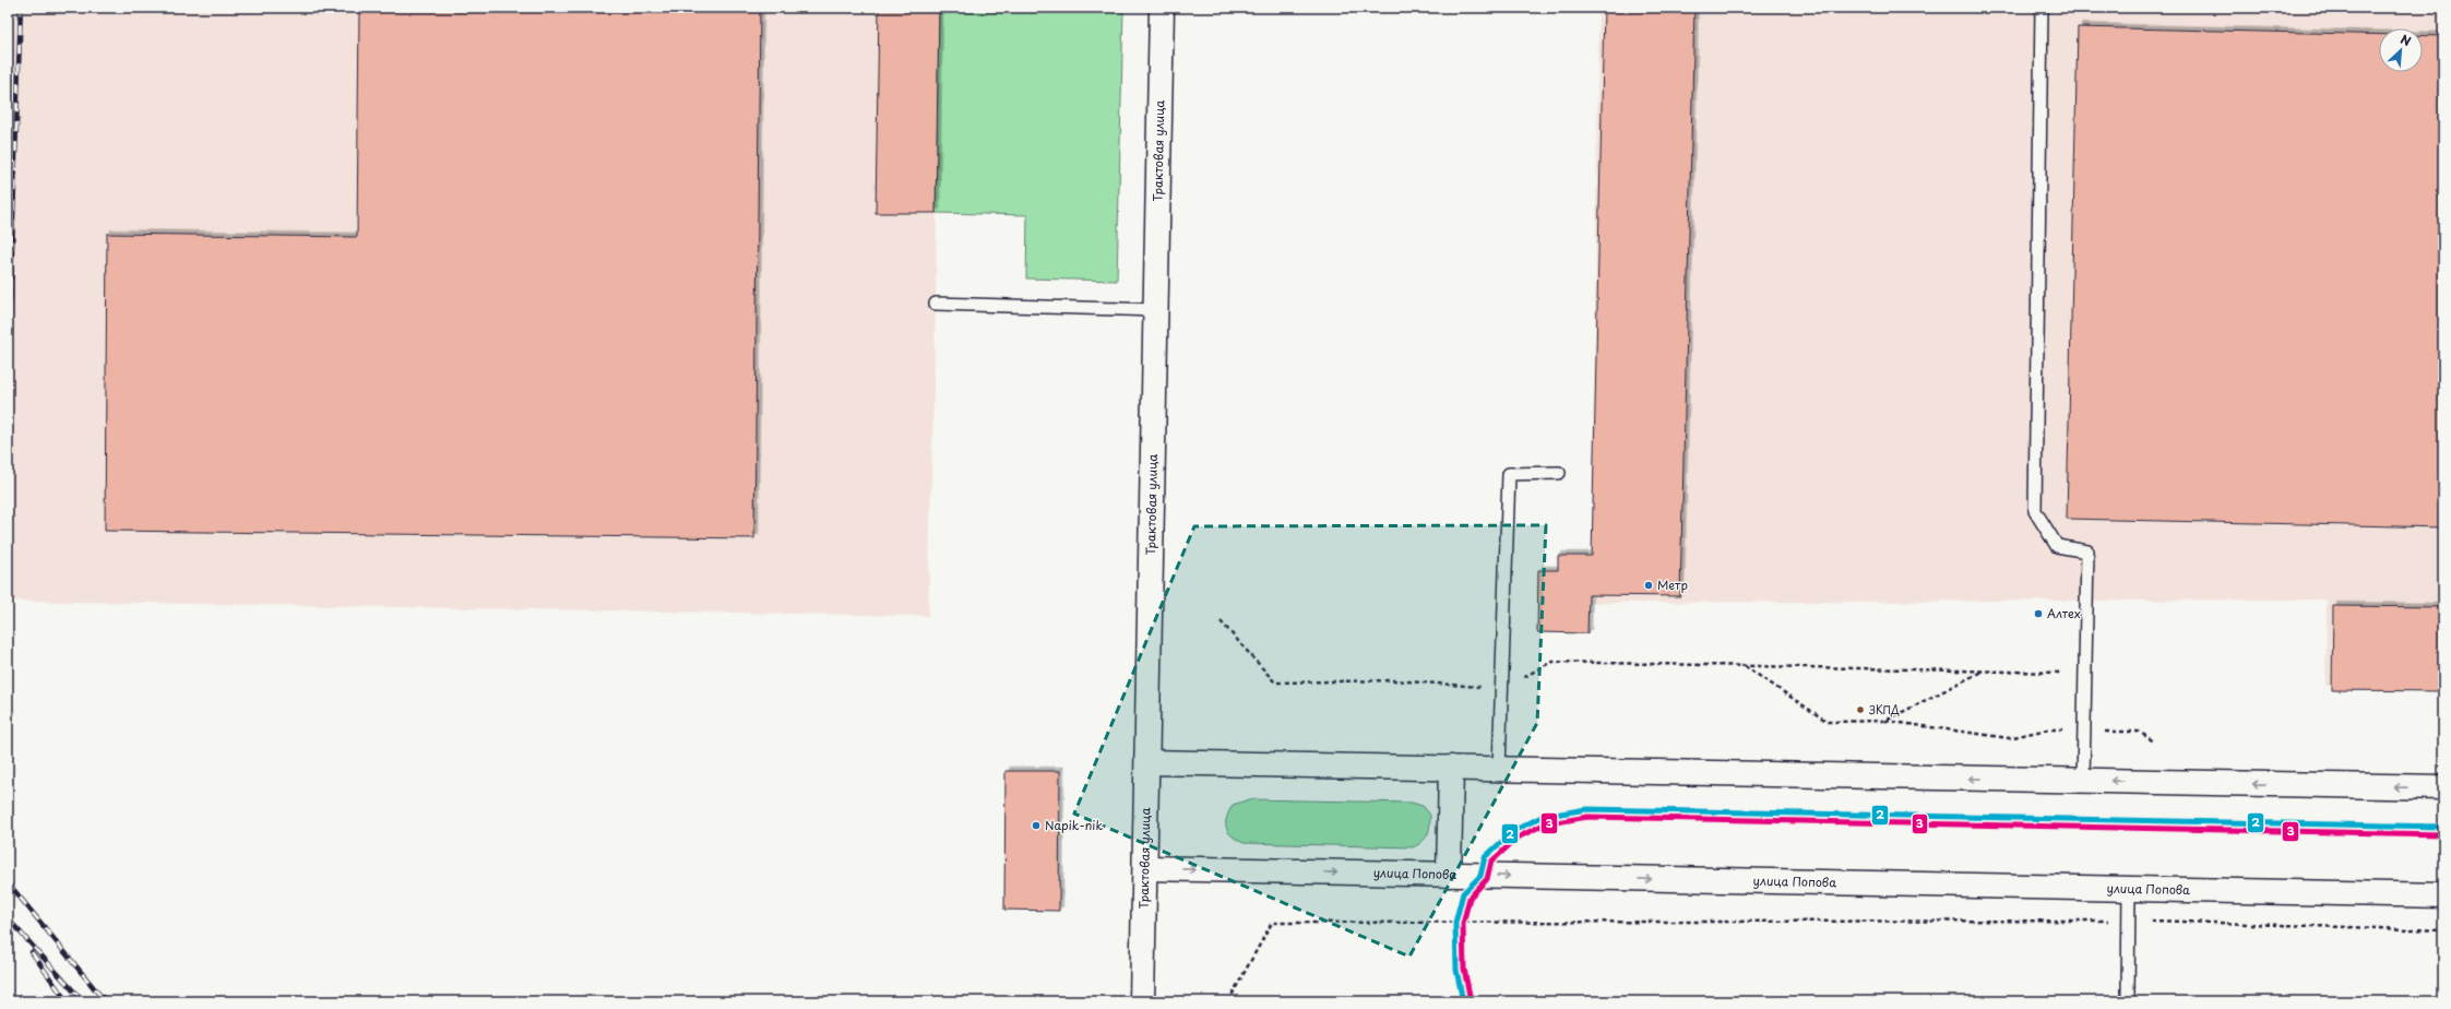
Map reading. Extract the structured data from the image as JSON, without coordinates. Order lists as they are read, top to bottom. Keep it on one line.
{"streets":{"main road":["Трактовая улица","улица Попова"]},"crossings":[["Трактовая улица","улица Попова"]],"places":["Метр","Алтех","ЗКПД","Napik-nik"],"lines":["transit line 2","transit line 3"],"north":"top right"}
